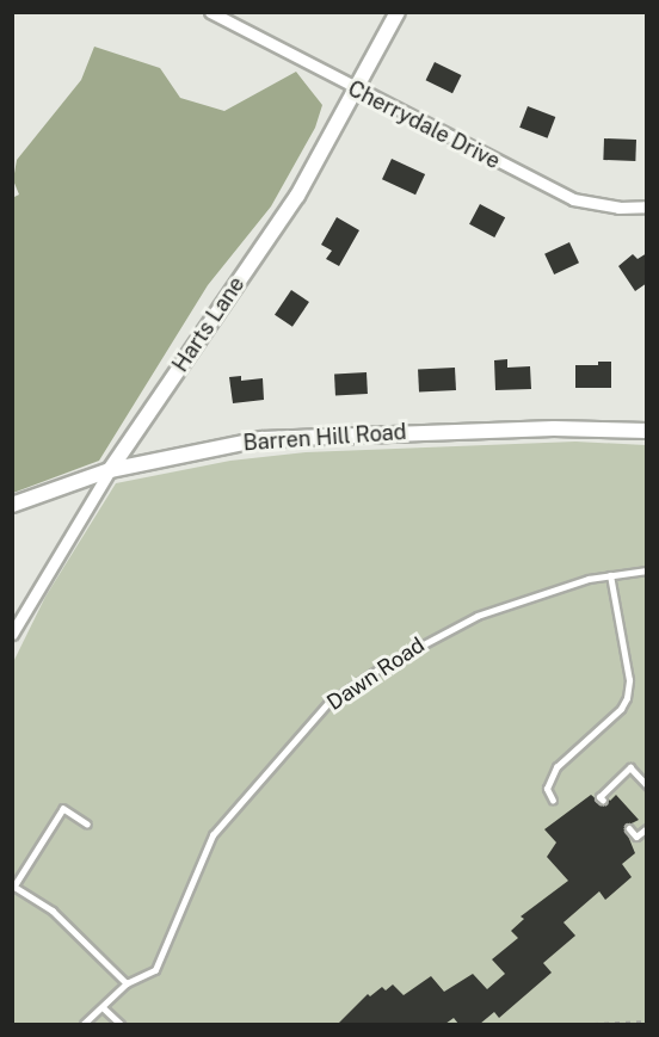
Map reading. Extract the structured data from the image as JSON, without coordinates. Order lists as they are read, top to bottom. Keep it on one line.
{"streets":{"street":["Cherrydale Drive","Harts Lane","Barren Hill Road"],"lane":["Dawn Road"]},"crossings":[["Cherrydale Drive","Harts Lane"],["Harts Lane","Barren Hill Road"]]}
